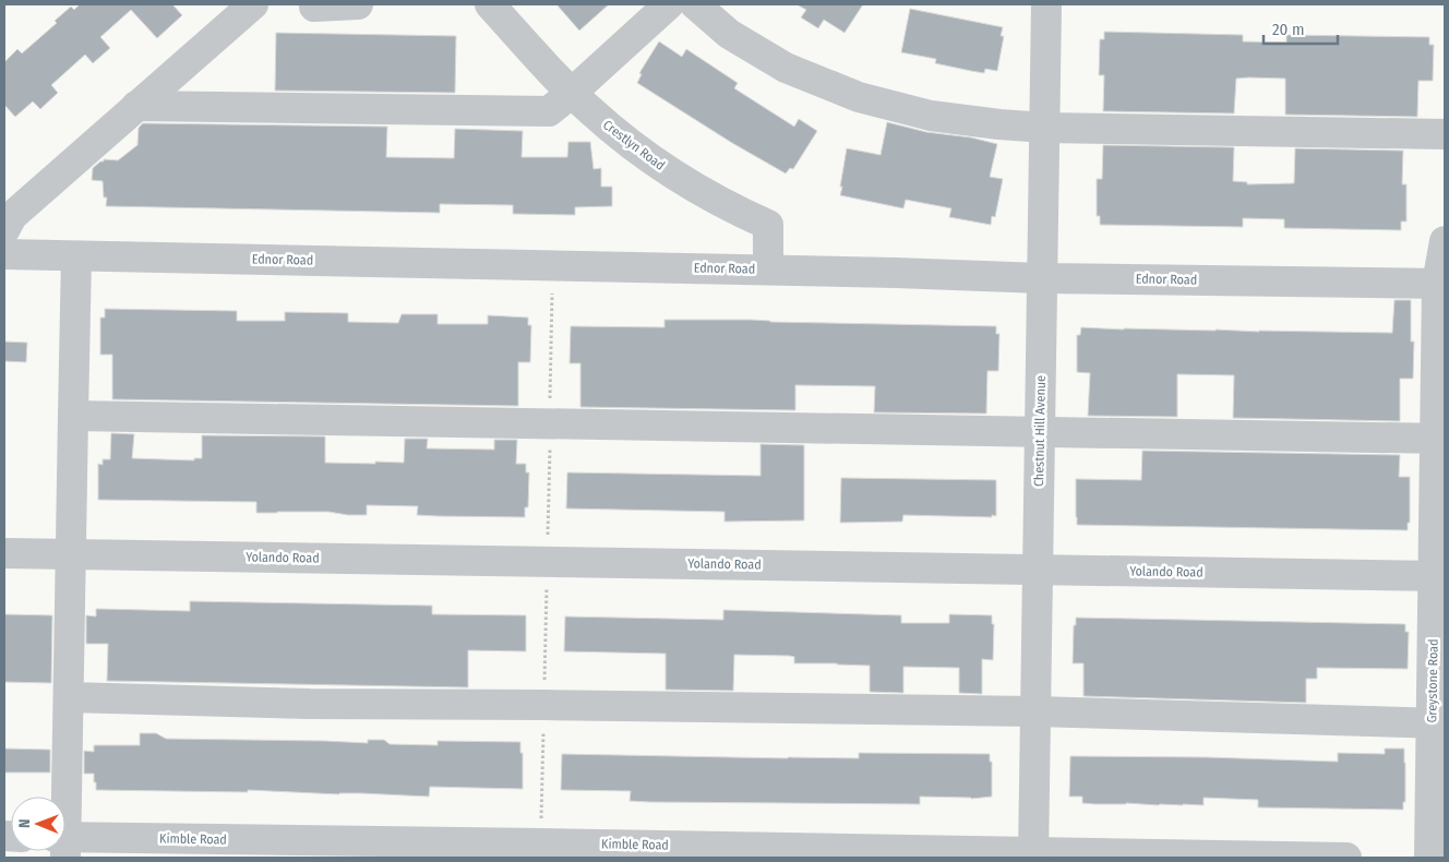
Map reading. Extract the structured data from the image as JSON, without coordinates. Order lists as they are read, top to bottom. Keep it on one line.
{"streets":{"street":["Crestlyn Road","Ednor Road","Chestnut Hill Avenue","Yolando Road","Greystone Road","Kimble Road"]},"crossings":[["Crestlyn Road","Ednor Road"],["Ednor Road","Chestnut Hill Avenue"],["Ednor Road","Greystone Road"],["Chestnut Hill Avenue","Yolando Road"],["Chestnut Hill Avenue","Kimble Road"],["Yolando Road","Greystone Road"]],"scale_bar":"20 m","north":"left"}
